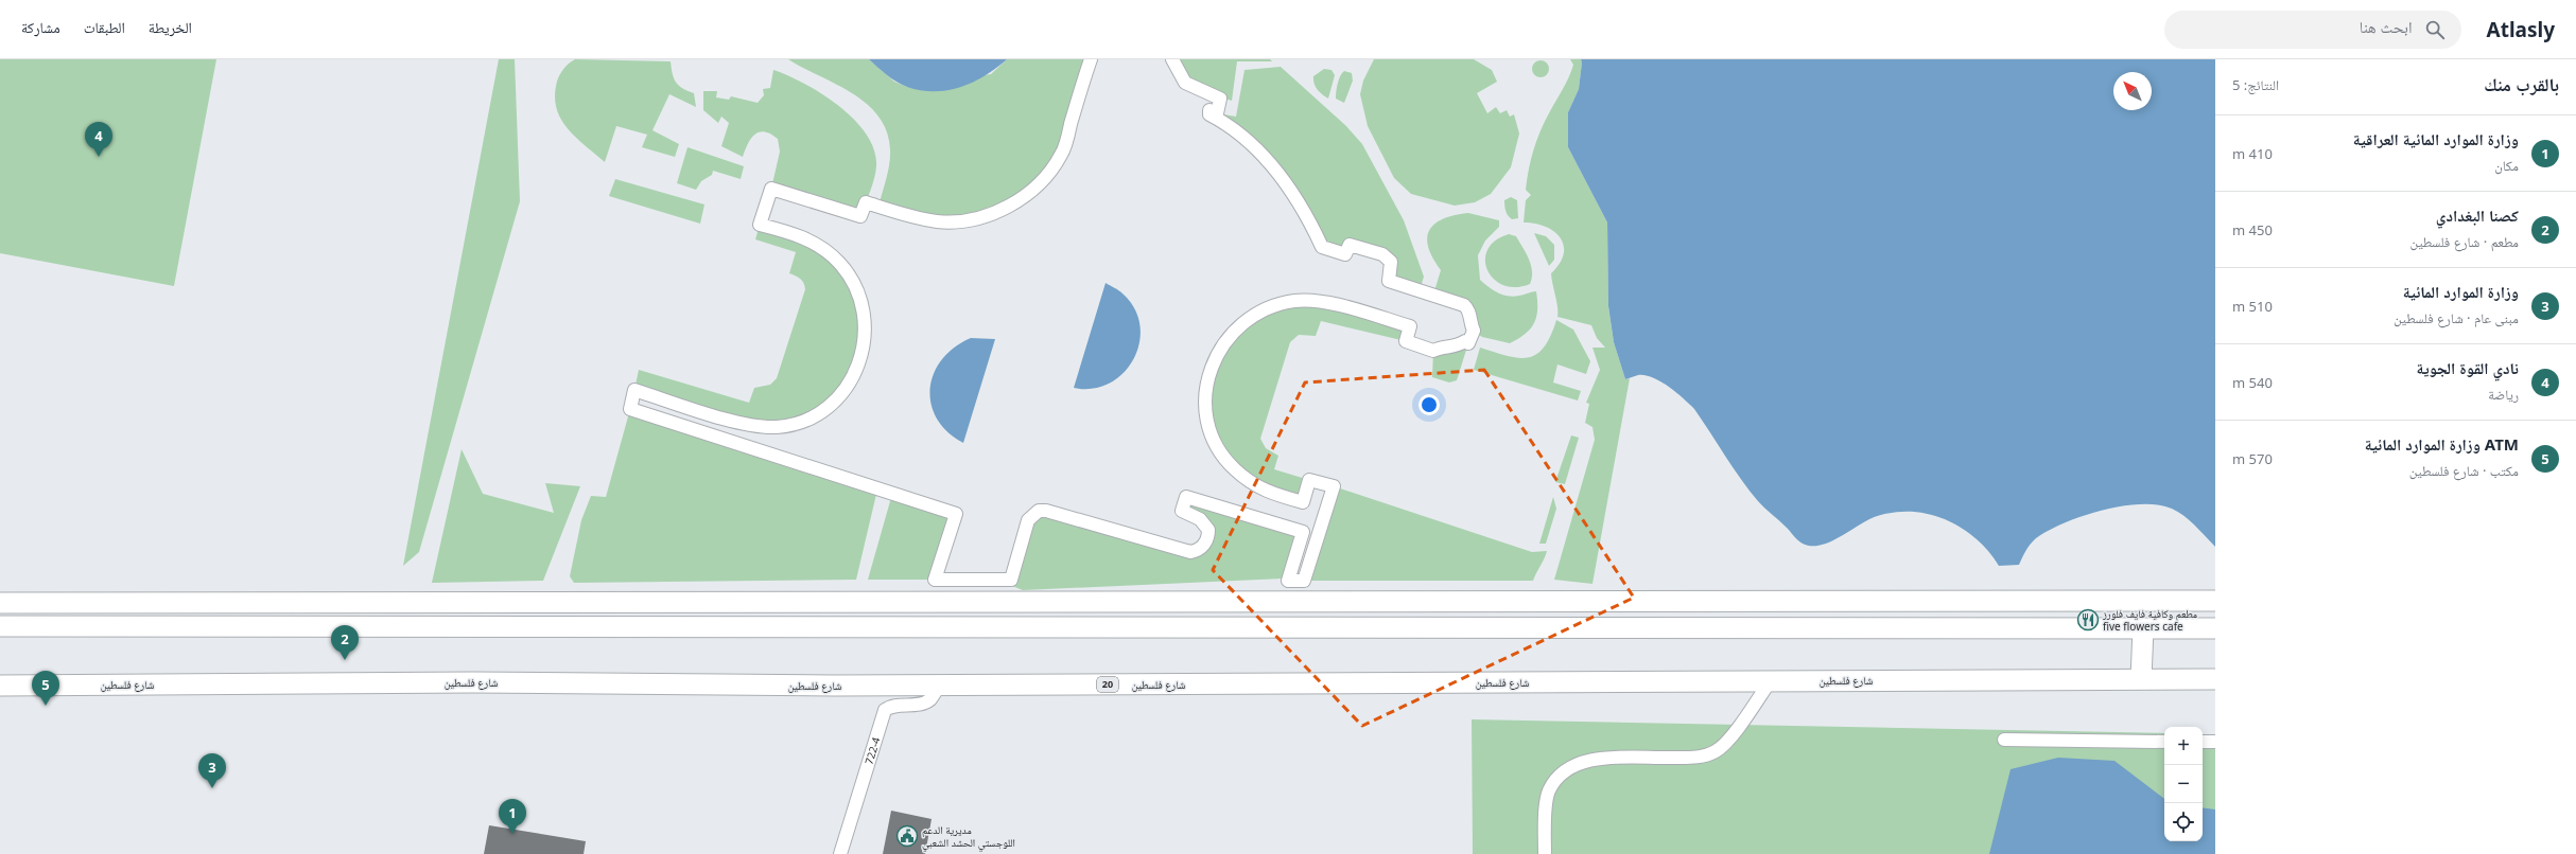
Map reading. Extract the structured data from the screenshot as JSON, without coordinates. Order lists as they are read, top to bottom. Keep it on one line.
{"streets":{"main road":["شارع فلسطين","20"],"street":["722-4"]},"crossings":[["شارع فلسطين","722-4"]],"places":{"restaurant":["مطعم وكافية فايف فلورز five flowers cafe"],"public building":["مديرية الدعم اللوجستي الحشد الشعبي"]},"north":"top left","page":{"header":"Atlasly","search":"ابحث هنا","nav":["الخريطة","الطبقات","مشاركة"],"heading":["بالقرب منك","النتائج: 5"],"list":[{"mark":"1","name":"وزارة الموارد المائية العراقية","note":"مكان","value":"410 m"},{"mark":"2","name":"كصنا البغدادي","note":"مطعم · شارع فلسطين","value":"450 m"},{"mark":"3","name":"وزارة الموارد المائية","note":"مبنى عام · شارع فلسطين","value":"510 m"},{"mark":"4","name":"نادي القوة الجوية","note":"رياضة","value":"540 m"},{"mark":"5","name":"ATM وزارة الموارد المائية","note":"مكتب · شارع فلسطين","value":"570 m"}],"pins":["4","2","5","3","1"],"map_buttons":["+","−"]}}
